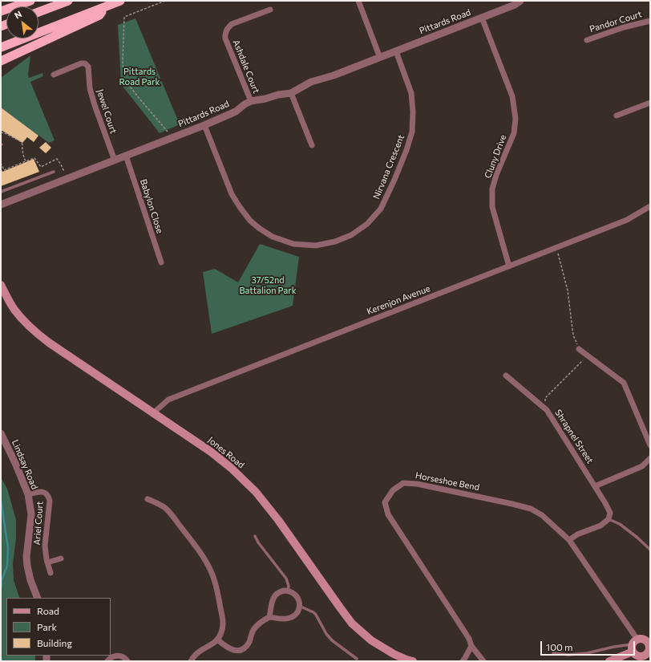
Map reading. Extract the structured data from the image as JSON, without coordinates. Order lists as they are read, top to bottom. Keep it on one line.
{"streets":{"main road":["Jones Road"],"street":["Pittards Road","Pandor Court","Ashdale Court","Jewel Court","Cluny Drive","Nirvana Crescent","Babylon Close","Kerenjon Avenue","Shrapnel Street","Lindsay Road","Horseshoe Bend","Ariel Court"]},"crossings":[["Pittards Road","Ashdale Court"],["Pittards Road","Jewel Court"],["Pittards Road","Cluny Drive"],["Pittards Road","Nirvana Crescent"],["Pittards Road","Babylon Close"],["Cluny Drive","Kerenjon Avenue"],["Kerenjon Avenue","Jones Road"],["Lindsay Road","Ariel Court"]],"parks":["Pittards Road Park","37/52nd Battalion Park"],"legend":["Road","Park","Building"],"scale_bar":"100 m","north":"top left"}
